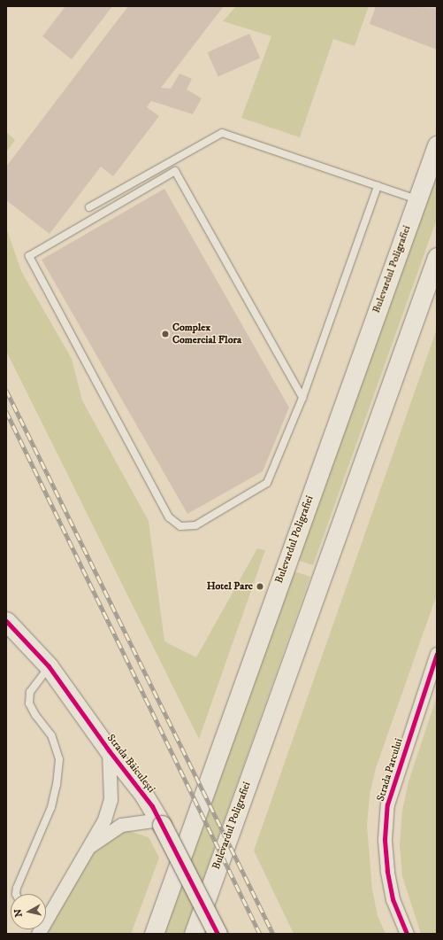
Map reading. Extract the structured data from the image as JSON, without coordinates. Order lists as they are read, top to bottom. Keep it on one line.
{"streets":{"main road":["Bulevardul Poligrafiei","Strada Băiculești"],"street":["Strada Parcului"]},"places":["Complex Comercial Flora","Hotel Parc"],"north":"left"}
